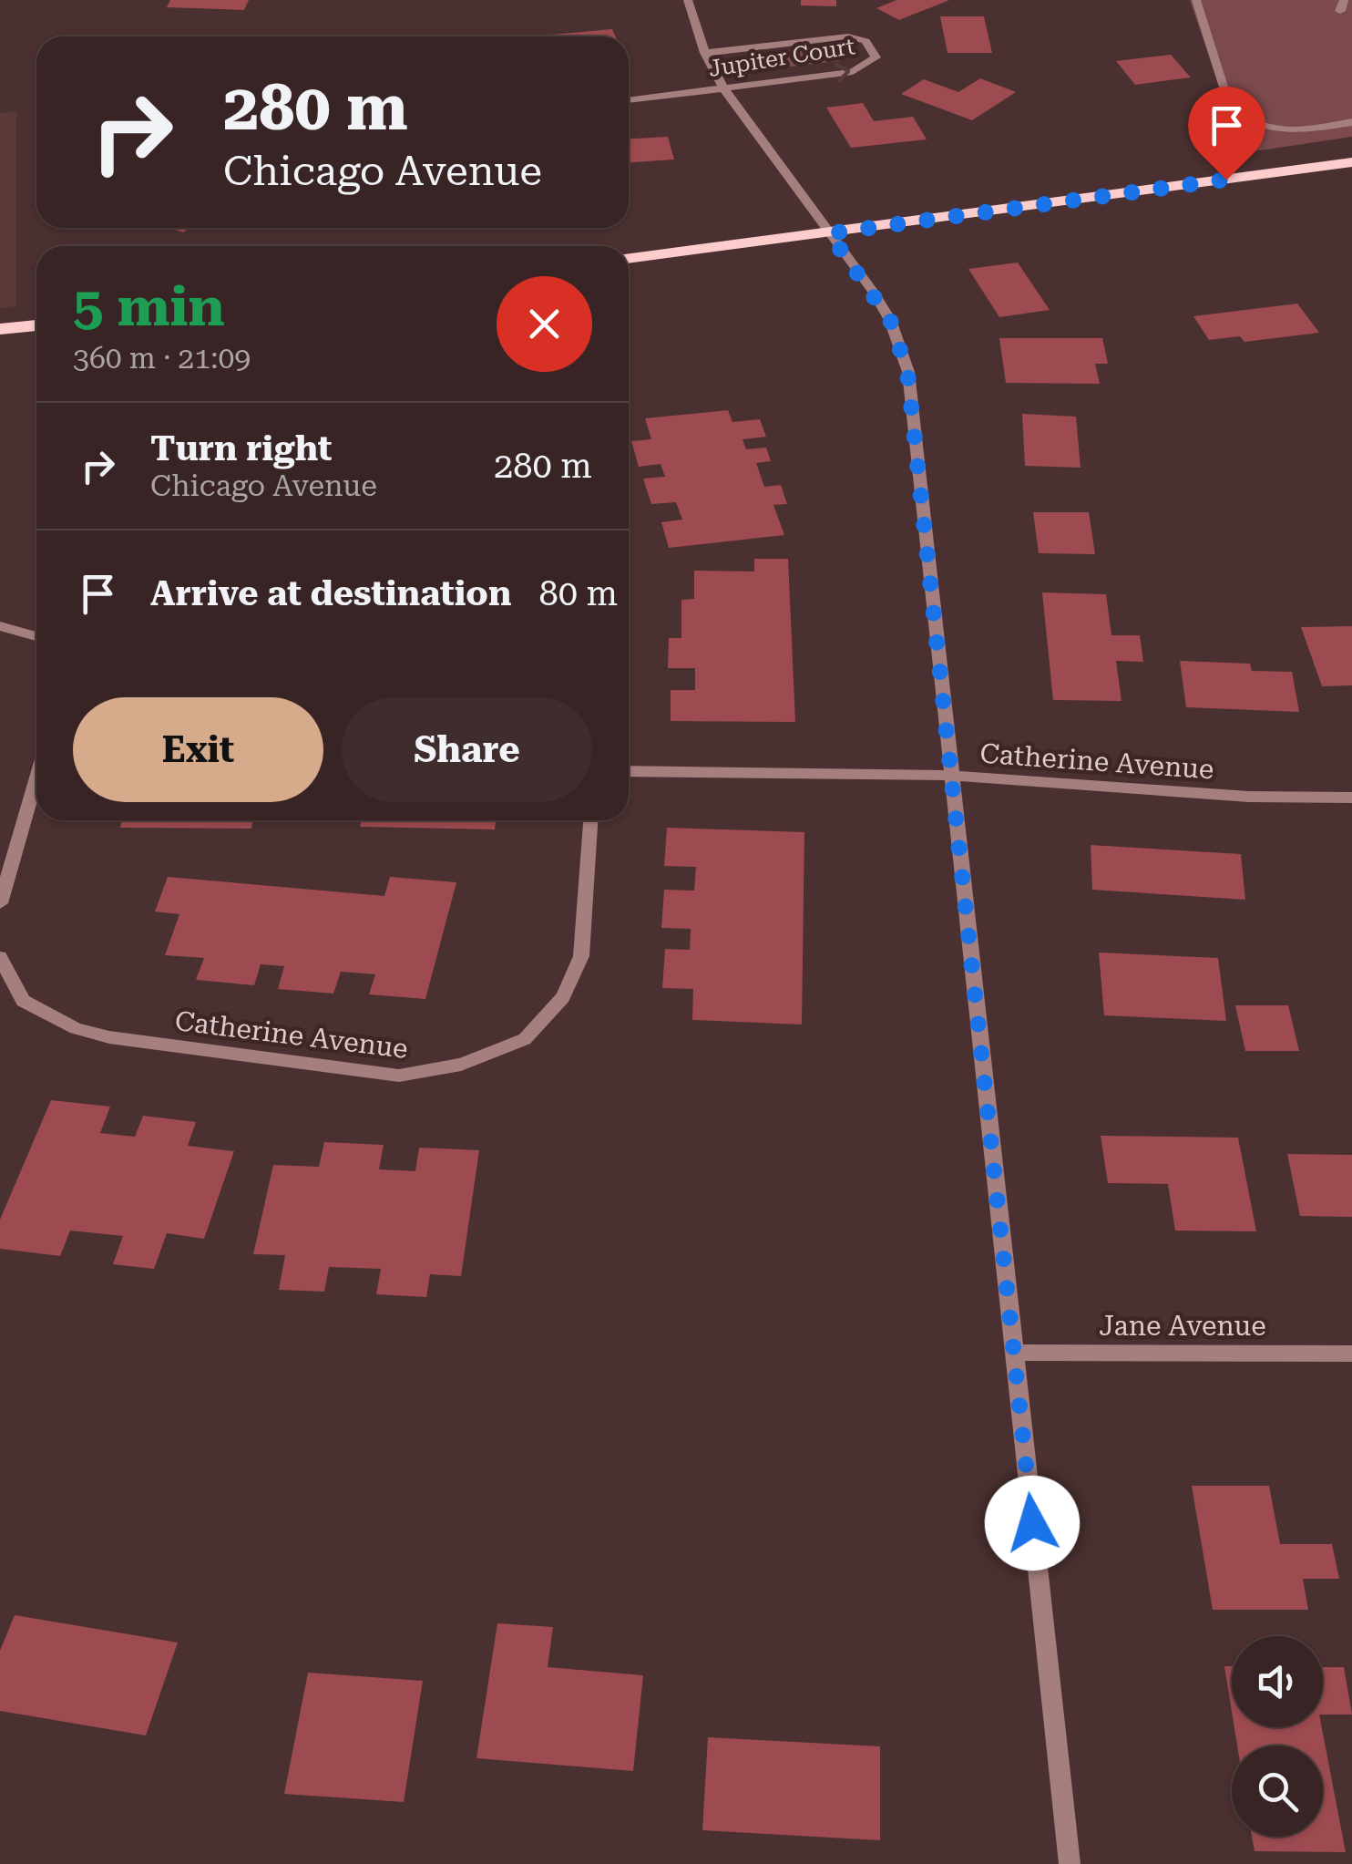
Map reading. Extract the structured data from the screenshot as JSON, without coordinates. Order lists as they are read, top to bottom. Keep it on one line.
{"streets":{"street":["Jupiter Court","Catherine Avenue","Jane Avenue"]},"page":{"turn":["280 m","Chicago Avenue"],"heading":["5 min","360 m · 21:09"],"list":[{"name":"Turn right","note":"Chicago Avenue","value":"280 m"},{"name":"Arrive at destination","value":"80 m"}],"buttons":["Exit","Share"]}}
